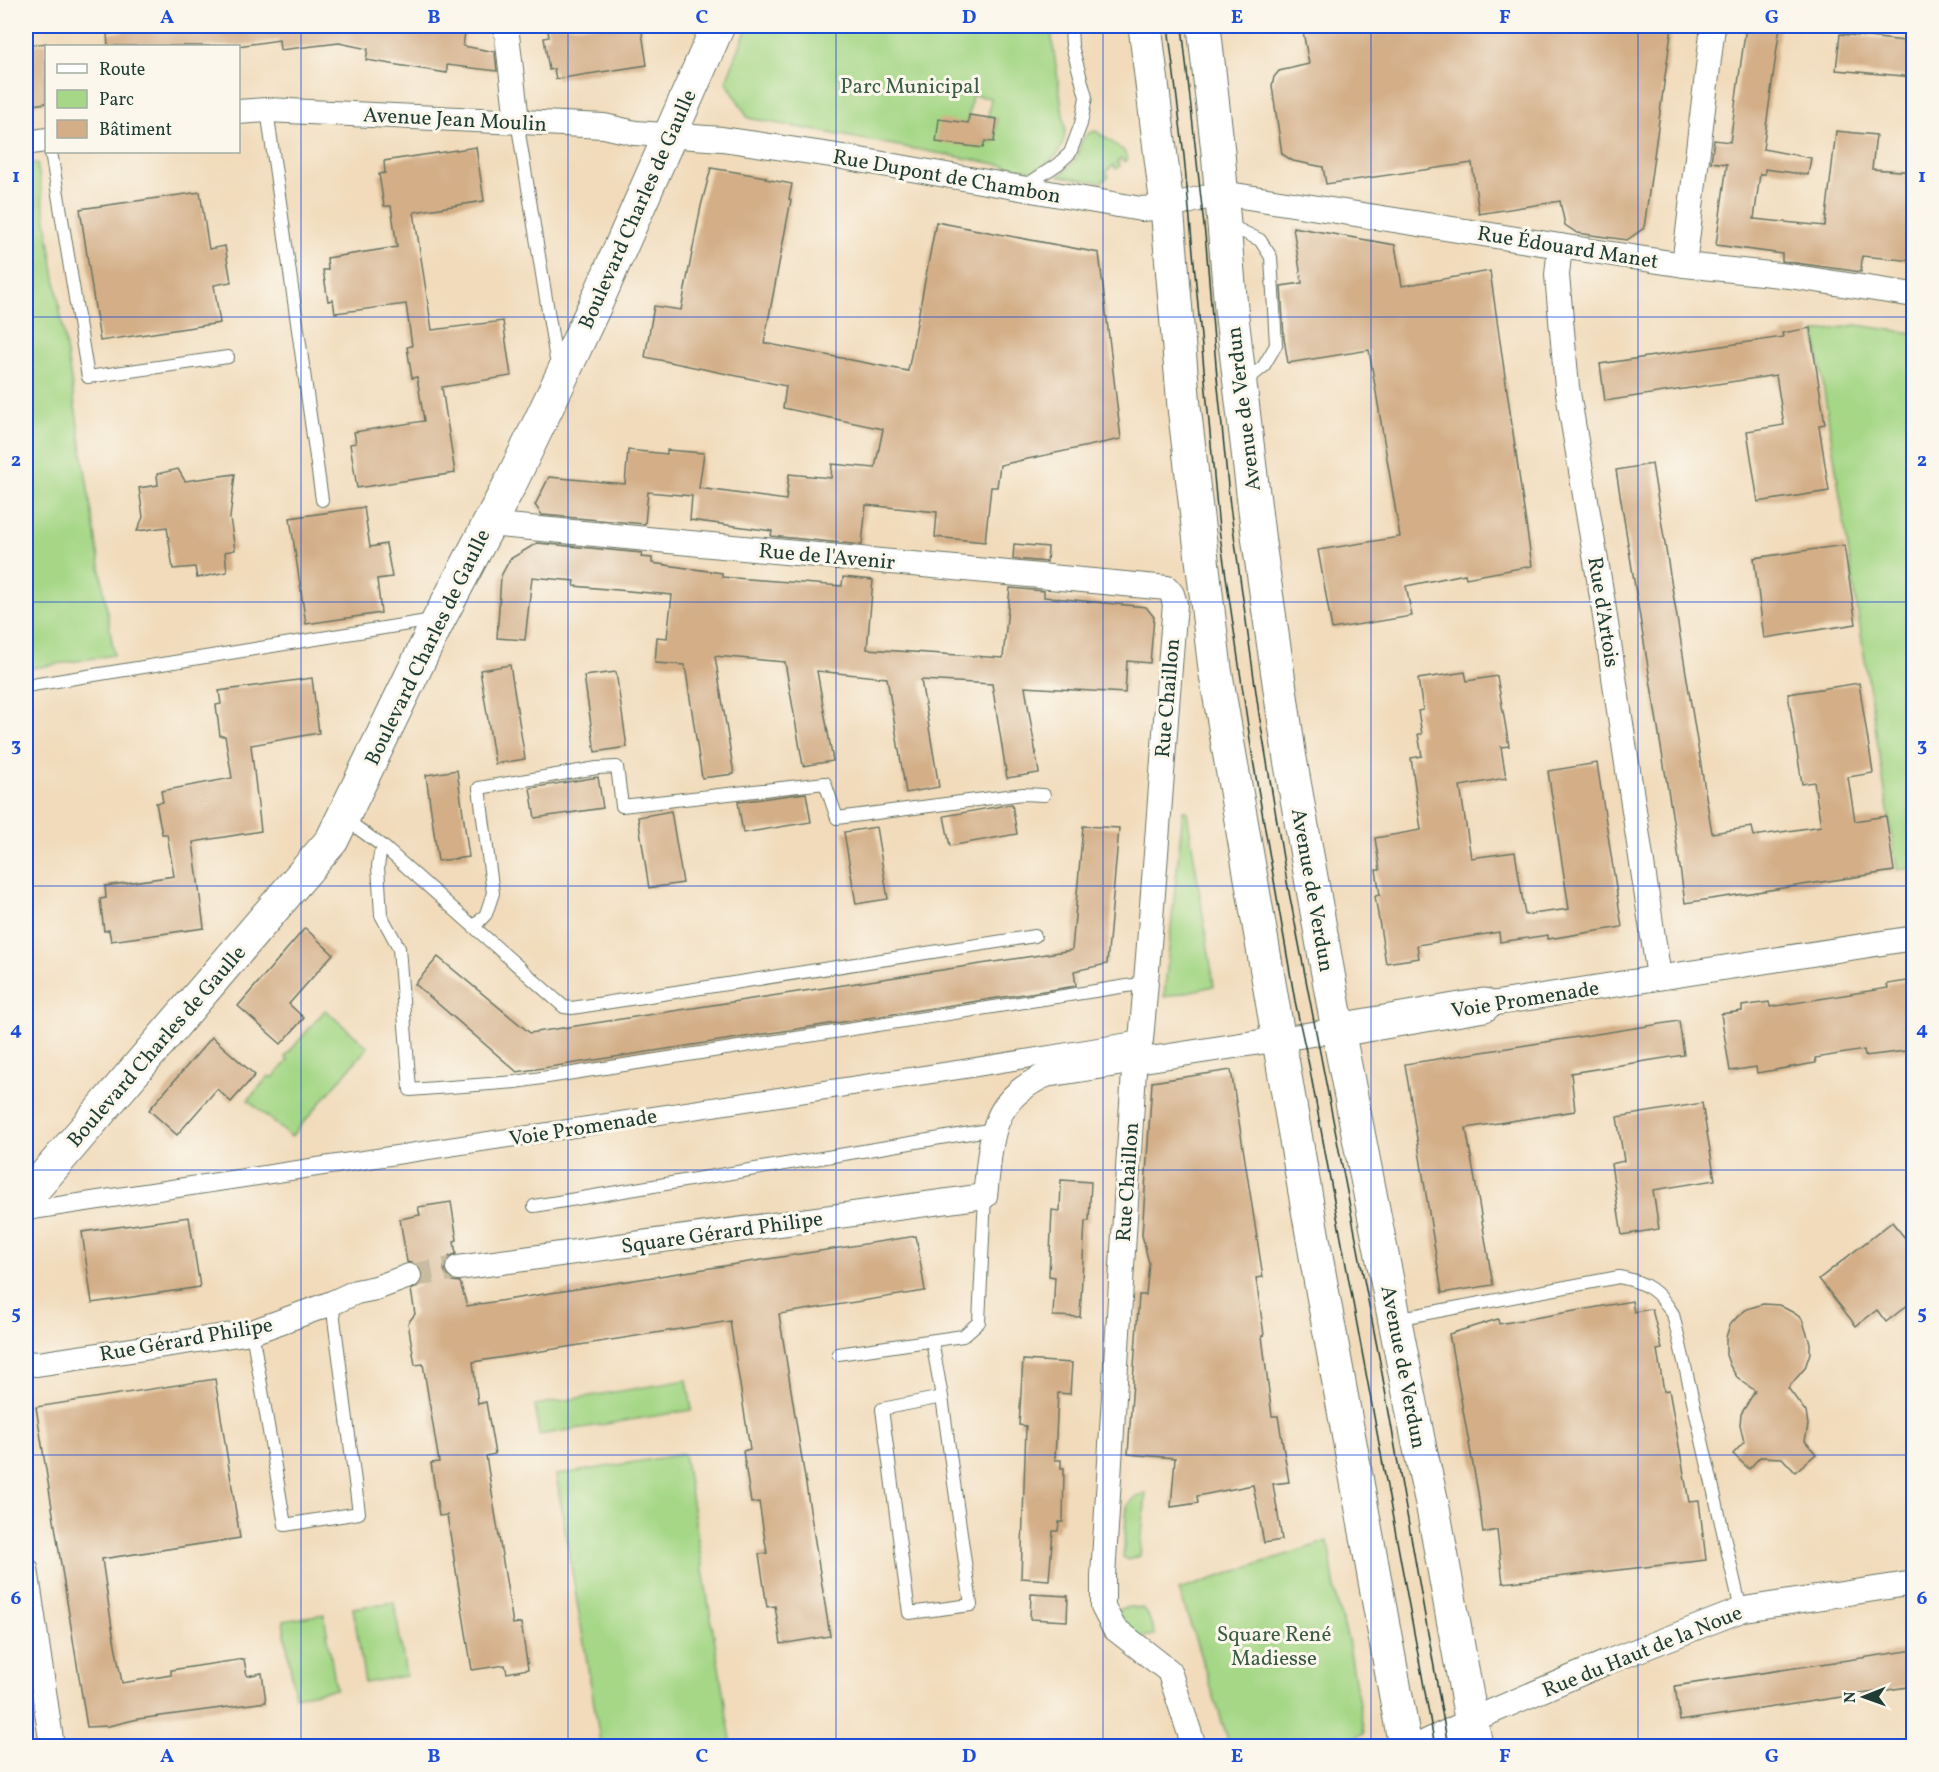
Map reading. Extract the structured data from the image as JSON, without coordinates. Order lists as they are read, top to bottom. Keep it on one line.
{"streets":{"main road":["Boulevard Charles de Gaulle","Avenue de Verdun","Voie Promenade"],"street":["Avenue Jean Moulin","Rue Dupont de Chambon","Rue Édouard Manet","Rue de l'Avenir","Rue d'Artois","Rue Chaillon","Square Gérard Philipe","Rue Gérard Philipe","Rue du Haut de la Noue"]},"crossings":[["Avenue Jean Moulin","Rue Dupont de Chambon"],["Avenue Jean Moulin","Boulevard Charles de Gaulle"],["Rue Dupont de Chambon","Boulevard Charles de Gaulle"],["Rue Dupont de Chambon","Rue Édouard Manet"],["Rue Dupont de Chambon","Avenue de Verdun"],["Boulevard Charles de Gaulle","Rue de l'Avenir"],["Rue Édouard Manet","Avenue de Verdun"],["Rue Édouard Manet","Rue d'Artois"],["Avenue de Verdun","Voie Promenade"],["Avenue de Verdun","Rue du Haut de la Noue"],["Rue de l'Avenir","Rue Chaillon"],["Rue d'Artois","Voie Promenade"],["Rue Chaillon","Voie Promenade"]],"parks":["Parc Municipal","Square René Madiesse"],"legend":["Route","Parc","Bâtiment"],"north":"left","grid":{"columns":["A","B","C","D","E","F","G"],"rows":["1","2","3","4","5","6"]}}
